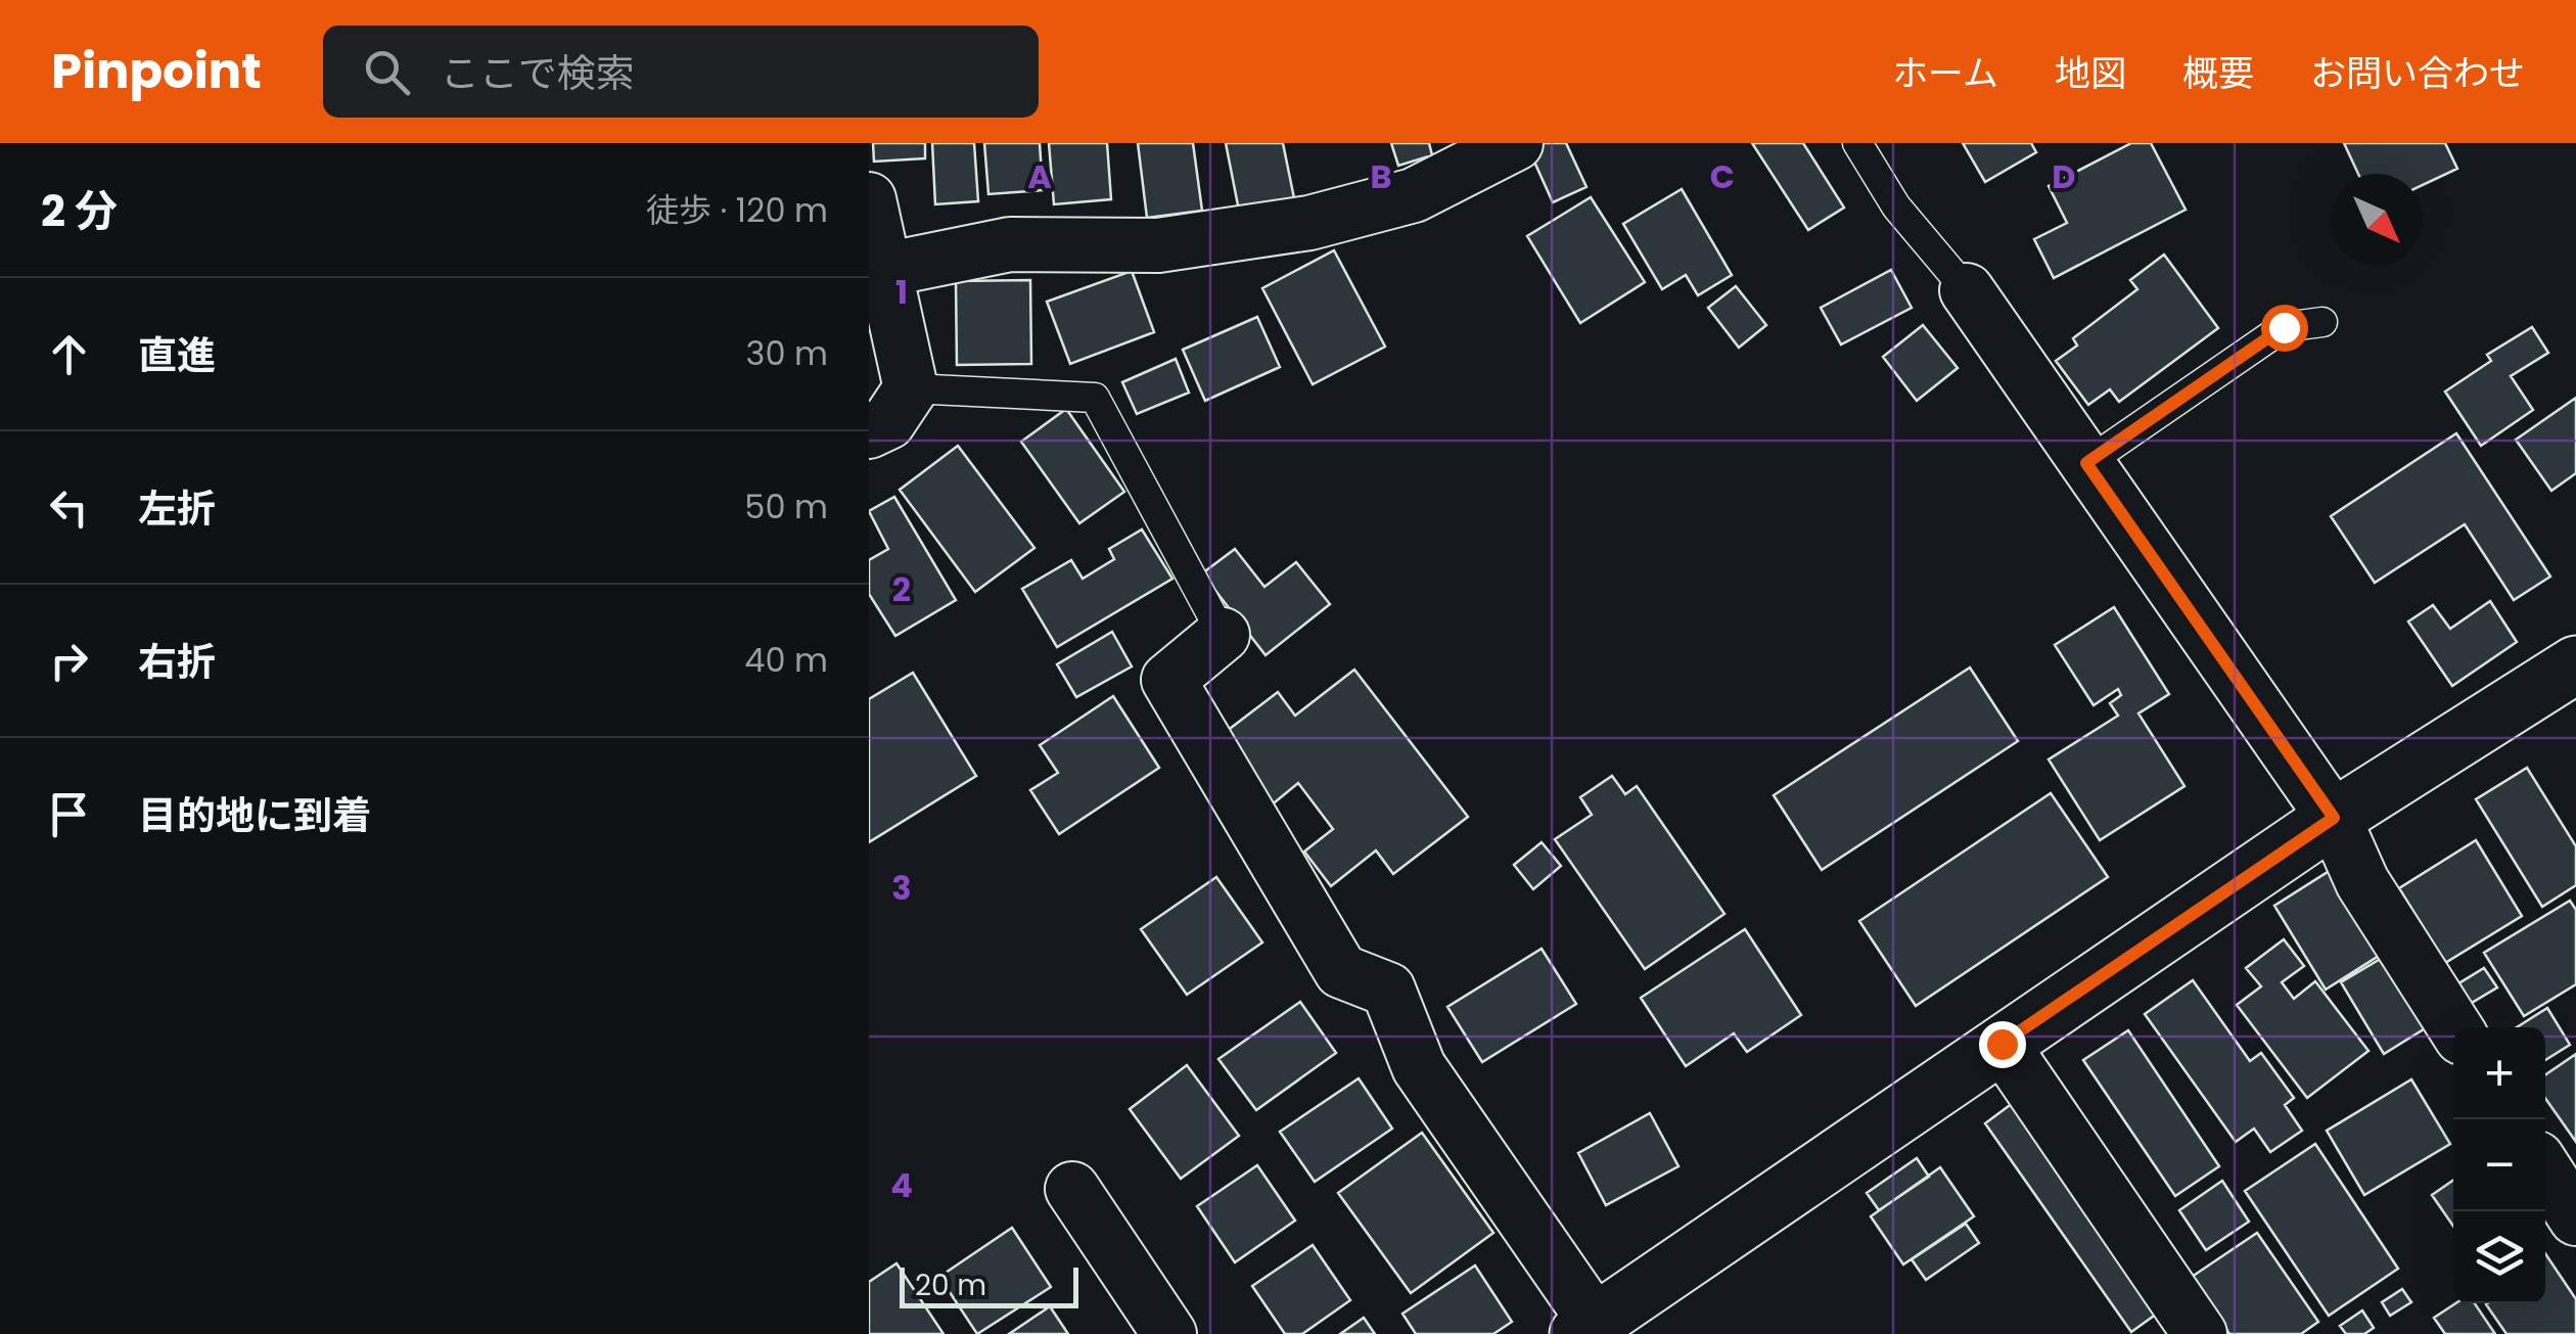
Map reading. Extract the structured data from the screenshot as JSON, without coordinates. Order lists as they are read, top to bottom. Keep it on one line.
{"scale_bar":"20 m","north":"bottom right","page":{"header":"Pinpoint","search":"ここで検索","nav":["ホーム","地図","概要","お問い合わせ"],"heading":["2 分","徒歩 · 120 m"],"list":[["直進","30 m"],["左折","50 m"],["右折","40 m"],"目的地に到着"],"map_buttons":["+","−"],"scale":"20 m"},"grid":{"columns":["A","B","C","D"],"rows":["1","2","3","4"]}}
